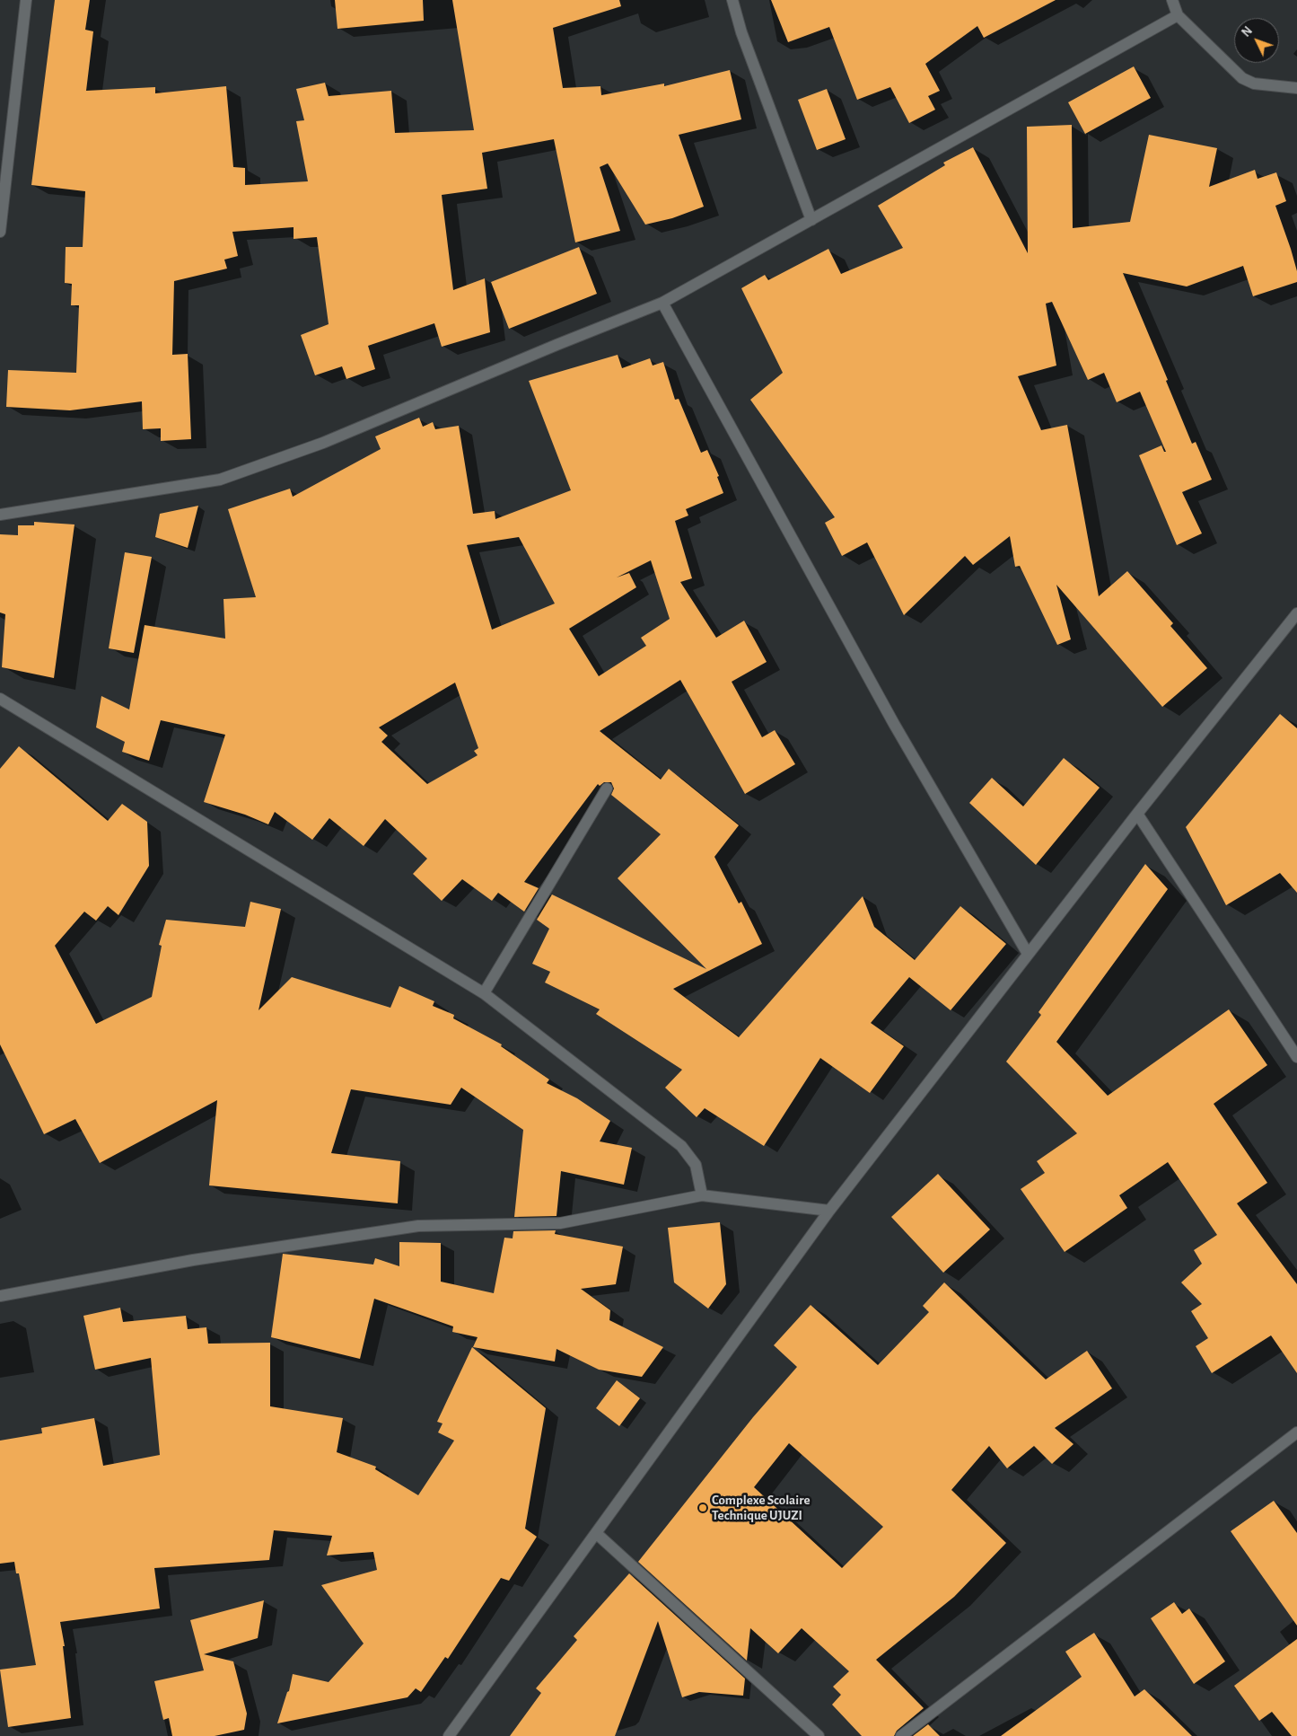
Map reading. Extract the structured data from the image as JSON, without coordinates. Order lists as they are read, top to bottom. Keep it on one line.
{"places":["Complexe Scolaire Technique UJUZI"],"north":"top left"}
